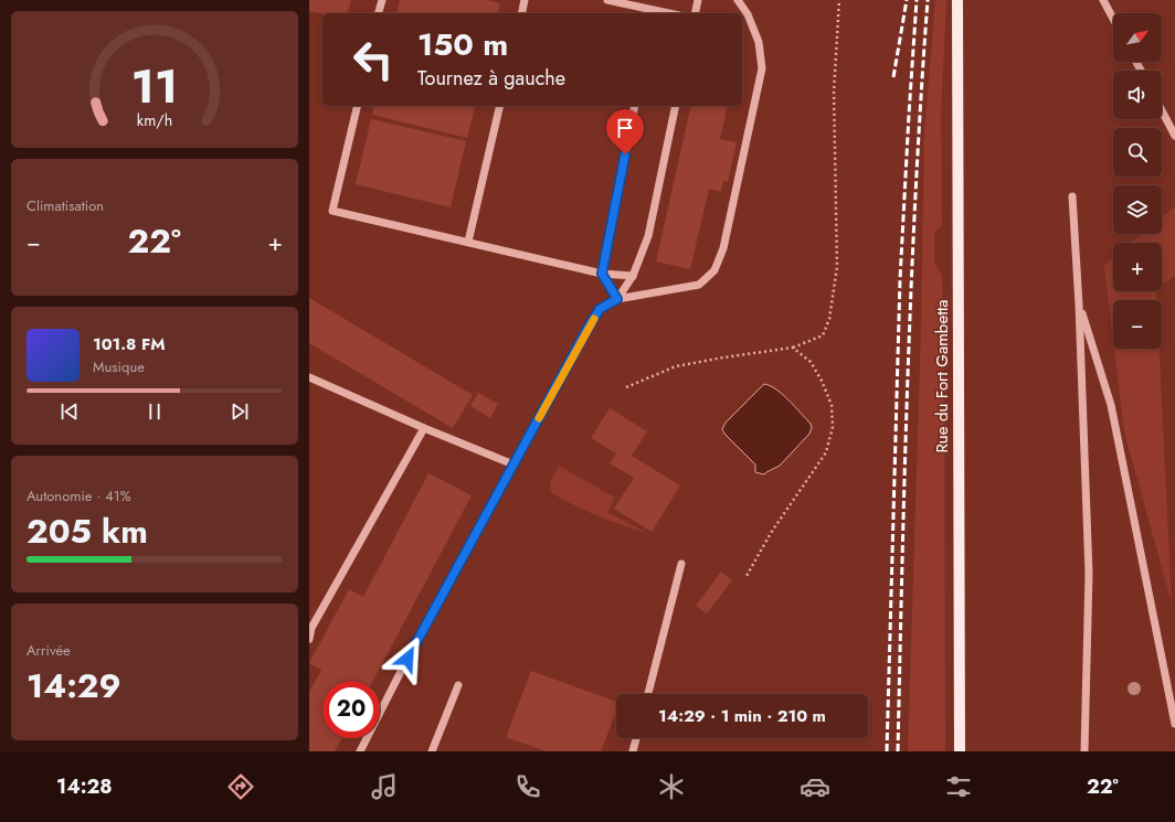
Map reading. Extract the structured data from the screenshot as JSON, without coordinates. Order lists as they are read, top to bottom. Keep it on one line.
{"streets":{"main road":["Rue du Fort Gambetta"]},"north":"top right","page":{"map_buttons":["+","−"],"turn":["150 m","Tournez à gauche"],"tile":["Climatisation",["Autonomie · 41%","205 km"],["Arrivée","14:29"]],"heat":["−","22°","+"],"song":["101.8 FM","Musique"],"limit":"20","trip":"14:29 · 1 min · 210 m","tabs":["14:28","22°"],"gauge":["11","km/h"]}}
